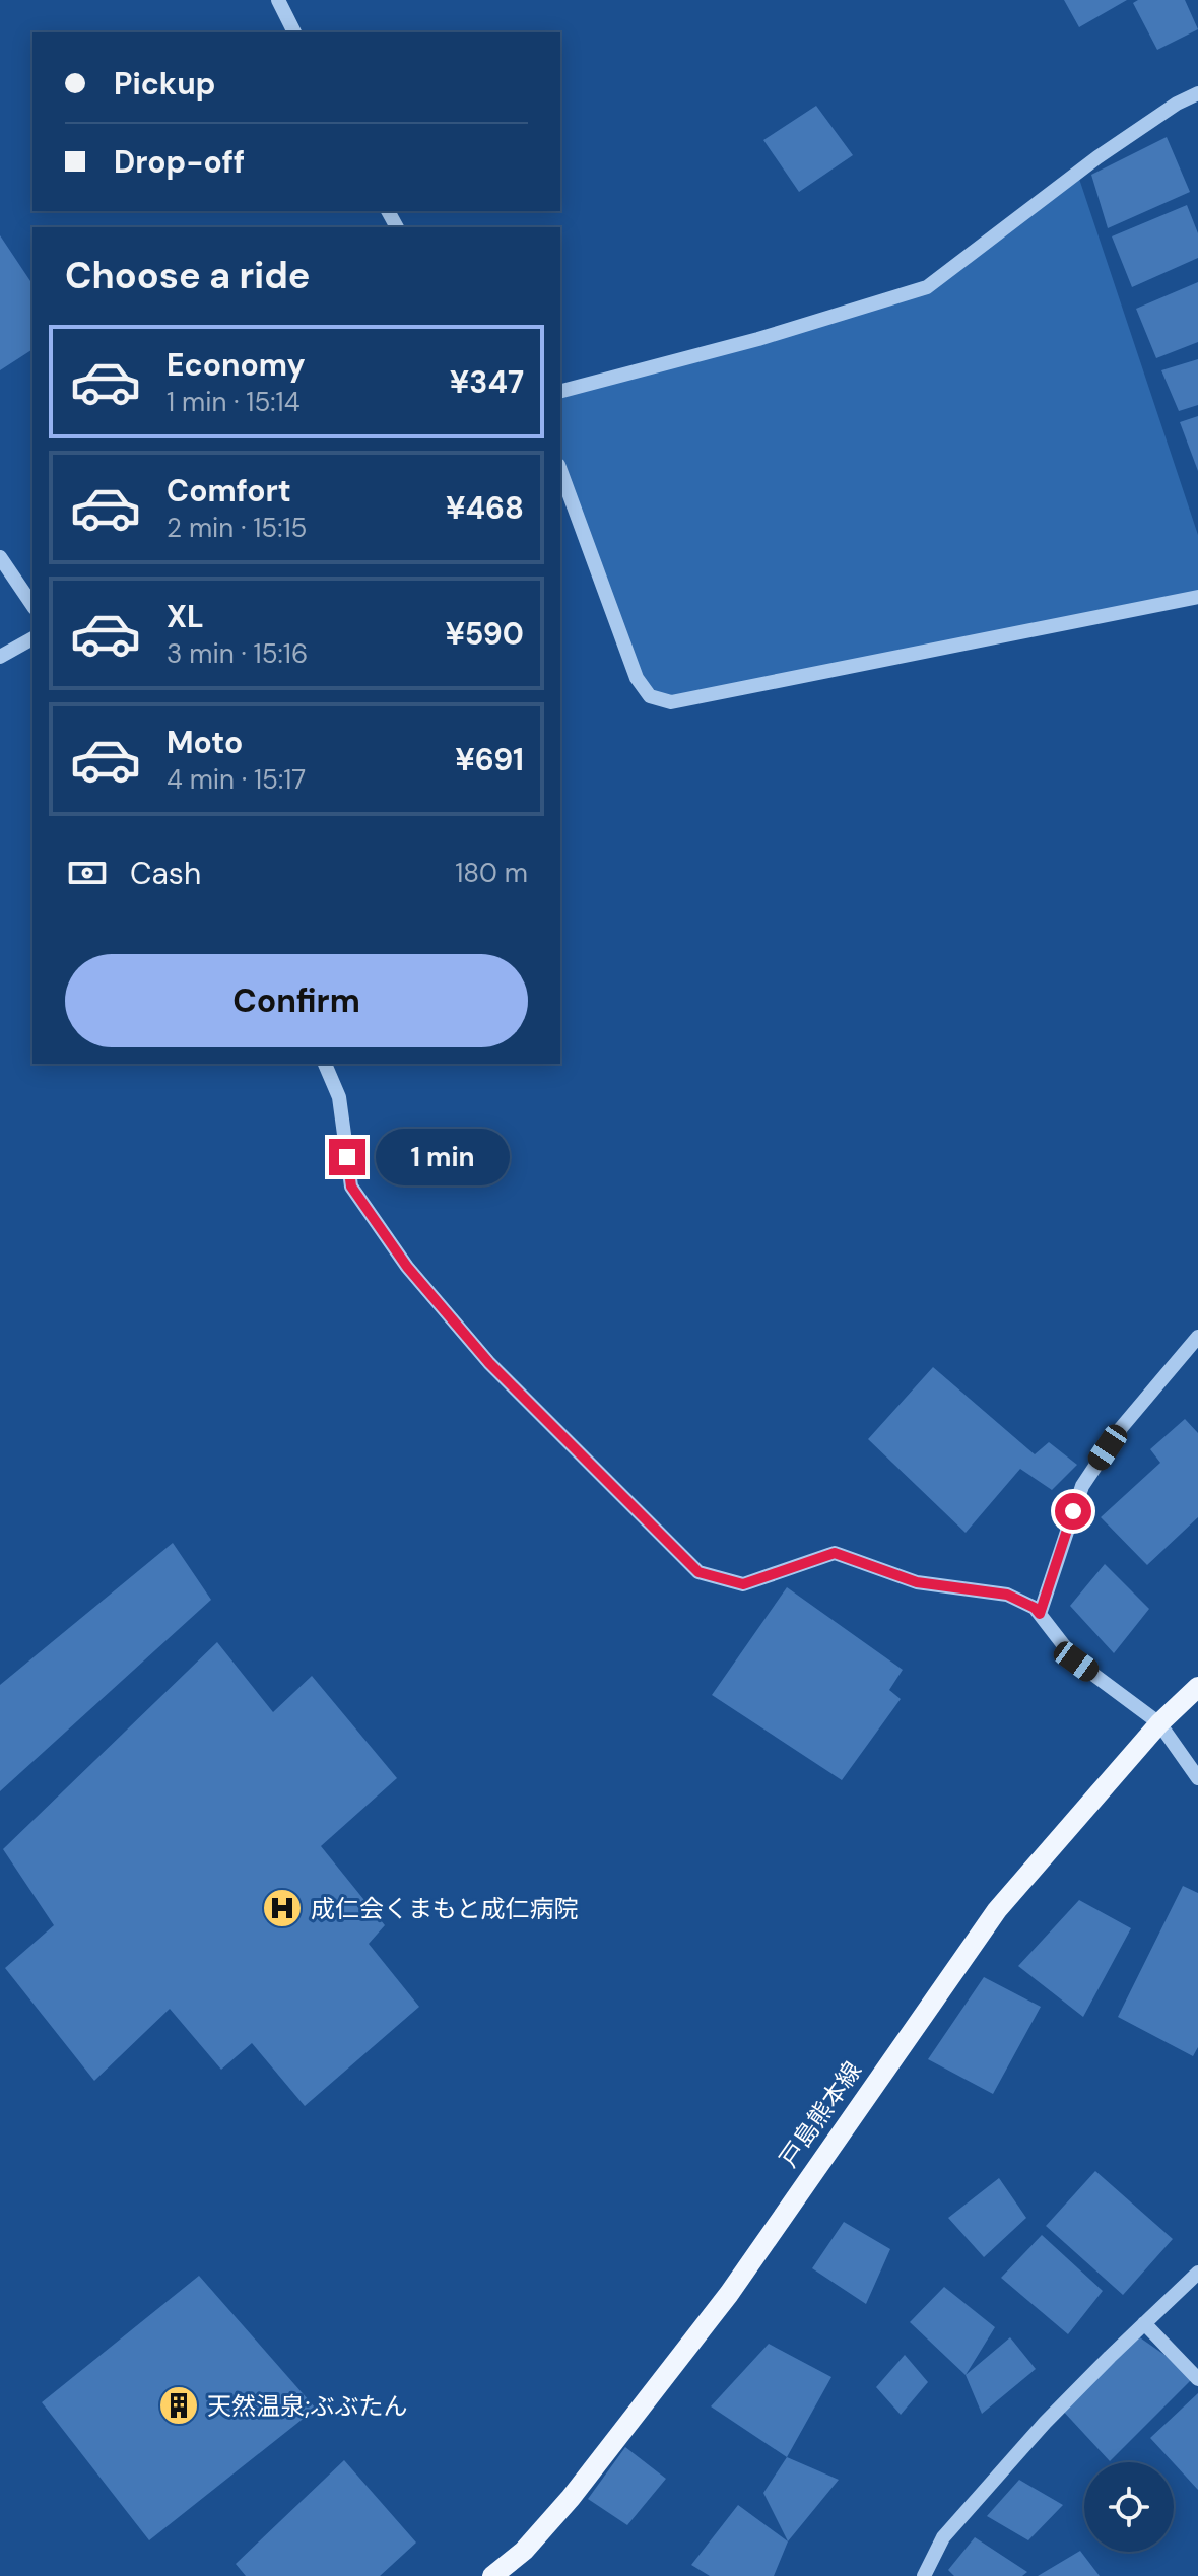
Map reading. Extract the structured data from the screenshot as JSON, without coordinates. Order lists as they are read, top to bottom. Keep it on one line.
{"streets":{"main road":["戸島熊本線"]},"places":{"hospital":["成仁会くまもと成仁病院"],"building":["天然温泉;ぶぶたん"]},"page":{"banner":["Pickup","Drop-off"],"heading":"Choose a ride","list":[{"name":"Economy","note":"1 min · 15:14","value":"¥347"},{"name":"Comfort","note":"2 min · 15:15","value":"¥468"},{"name":"XL","note":"3 min · 15:16","value":"¥590"},{"name":"Moto","note":"4 min · 15:17","value":"¥691"}],"pay":["Cash","180 m"],"buttons":"Confirm","bubble":"1 min"}}
